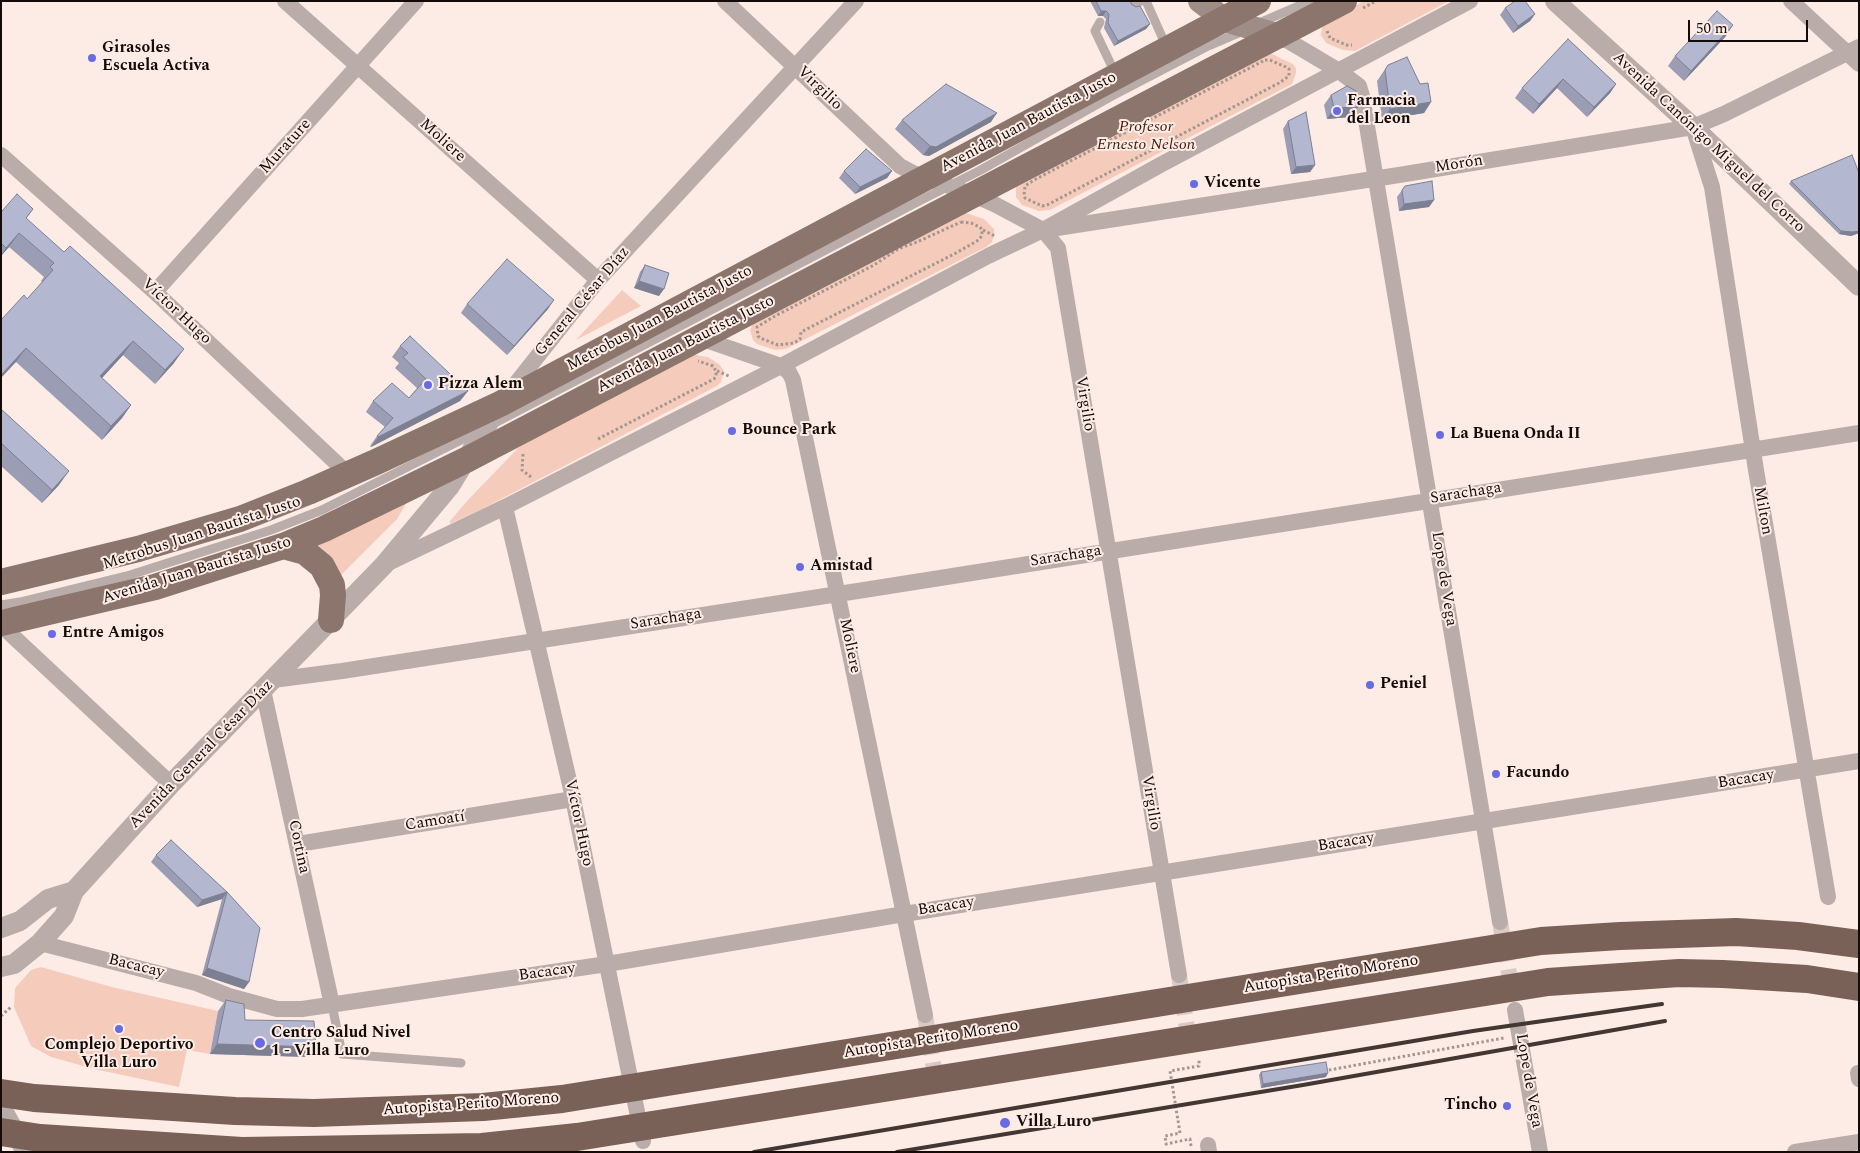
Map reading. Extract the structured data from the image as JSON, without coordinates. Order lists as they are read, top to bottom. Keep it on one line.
{"streets":{"highway":["Autopista Perito Moreno"],"main road":["Avenida Juan Bautista Justo"],"street":["Virgilio","Moliere","Avenida Canónigo Miguel del Corro","Murature","Morón","General César Díaz","Víctor Hugo","Sarachaga","Milton","Lope de Vega","Avenida General César Díaz","Bacacay","Camoatí","Cortina"],"lane":["Metrobus Juan Bautista Justo"]},"crossings":[["Virgilio","Avenida Juan Bautista Justo"],["Virgilio","Morón"],["Virgilio","General César Díaz"],["Virgilio","Metrobus Juan Bautista Justo"],["Virgilio","Sarachaga"],["Virgilio","Bacacay"],["Avenida Juan Bautista Justo","General César Díaz"],["Avenida Juan Bautista Justo","Víctor Hugo"],["Avenida Juan Bautista Justo","Metrobus Juan Bautista Justo"],["Avenida Juan Bautista Justo","Lope de Vega"],["Moliere","Murature"],["Moliere","General César Díaz"],["Moliere","Sarachaga"],["Moliere","Bacacay"],["Avenida Canónigo Miguel del Corro","Morón"],["Avenida Canónigo Miguel del Corro","Milton"],["Murature","Víctor Hugo"],["Morón","Milton"],["Morón","Lope de Vega"],["General César Díaz","Metrobus Juan Bautista Justo"],["General César Díaz","Avenida General César Díaz"],["Víctor Hugo","Sarachaga"],["Víctor Hugo","Bacacay"],["Víctor Hugo","Camoatí"],["Sarachaga","Milton"],["Sarachaga","Lope de Vega"],["Sarachaga","Avenida General César Díaz"],["Sarachaga","Cortina"],["Milton","Bacacay"],["Lope de Vega","Bacacay"],["Avenida General César Díaz","Bacacay"],["Avenida General César Díaz","Cortina"],["Bacacay","Cortina"],["Camoatí","Cortina"]],"parks":["Profesor Ernesto Nelson"],"places":["Girasoles Escuela Activa","Farmacia del Leon","Vicente","Pizza Alem","Bounce Park","La Buena Onda II","Amistad","Entre Amigos","Peniel","Facundo","Complejo Deportivo Villa Luro","Centro Salud Nivel 1 - Villa Luro","Tincho","Villa Luro"],"scale_bar":"50 m"}
